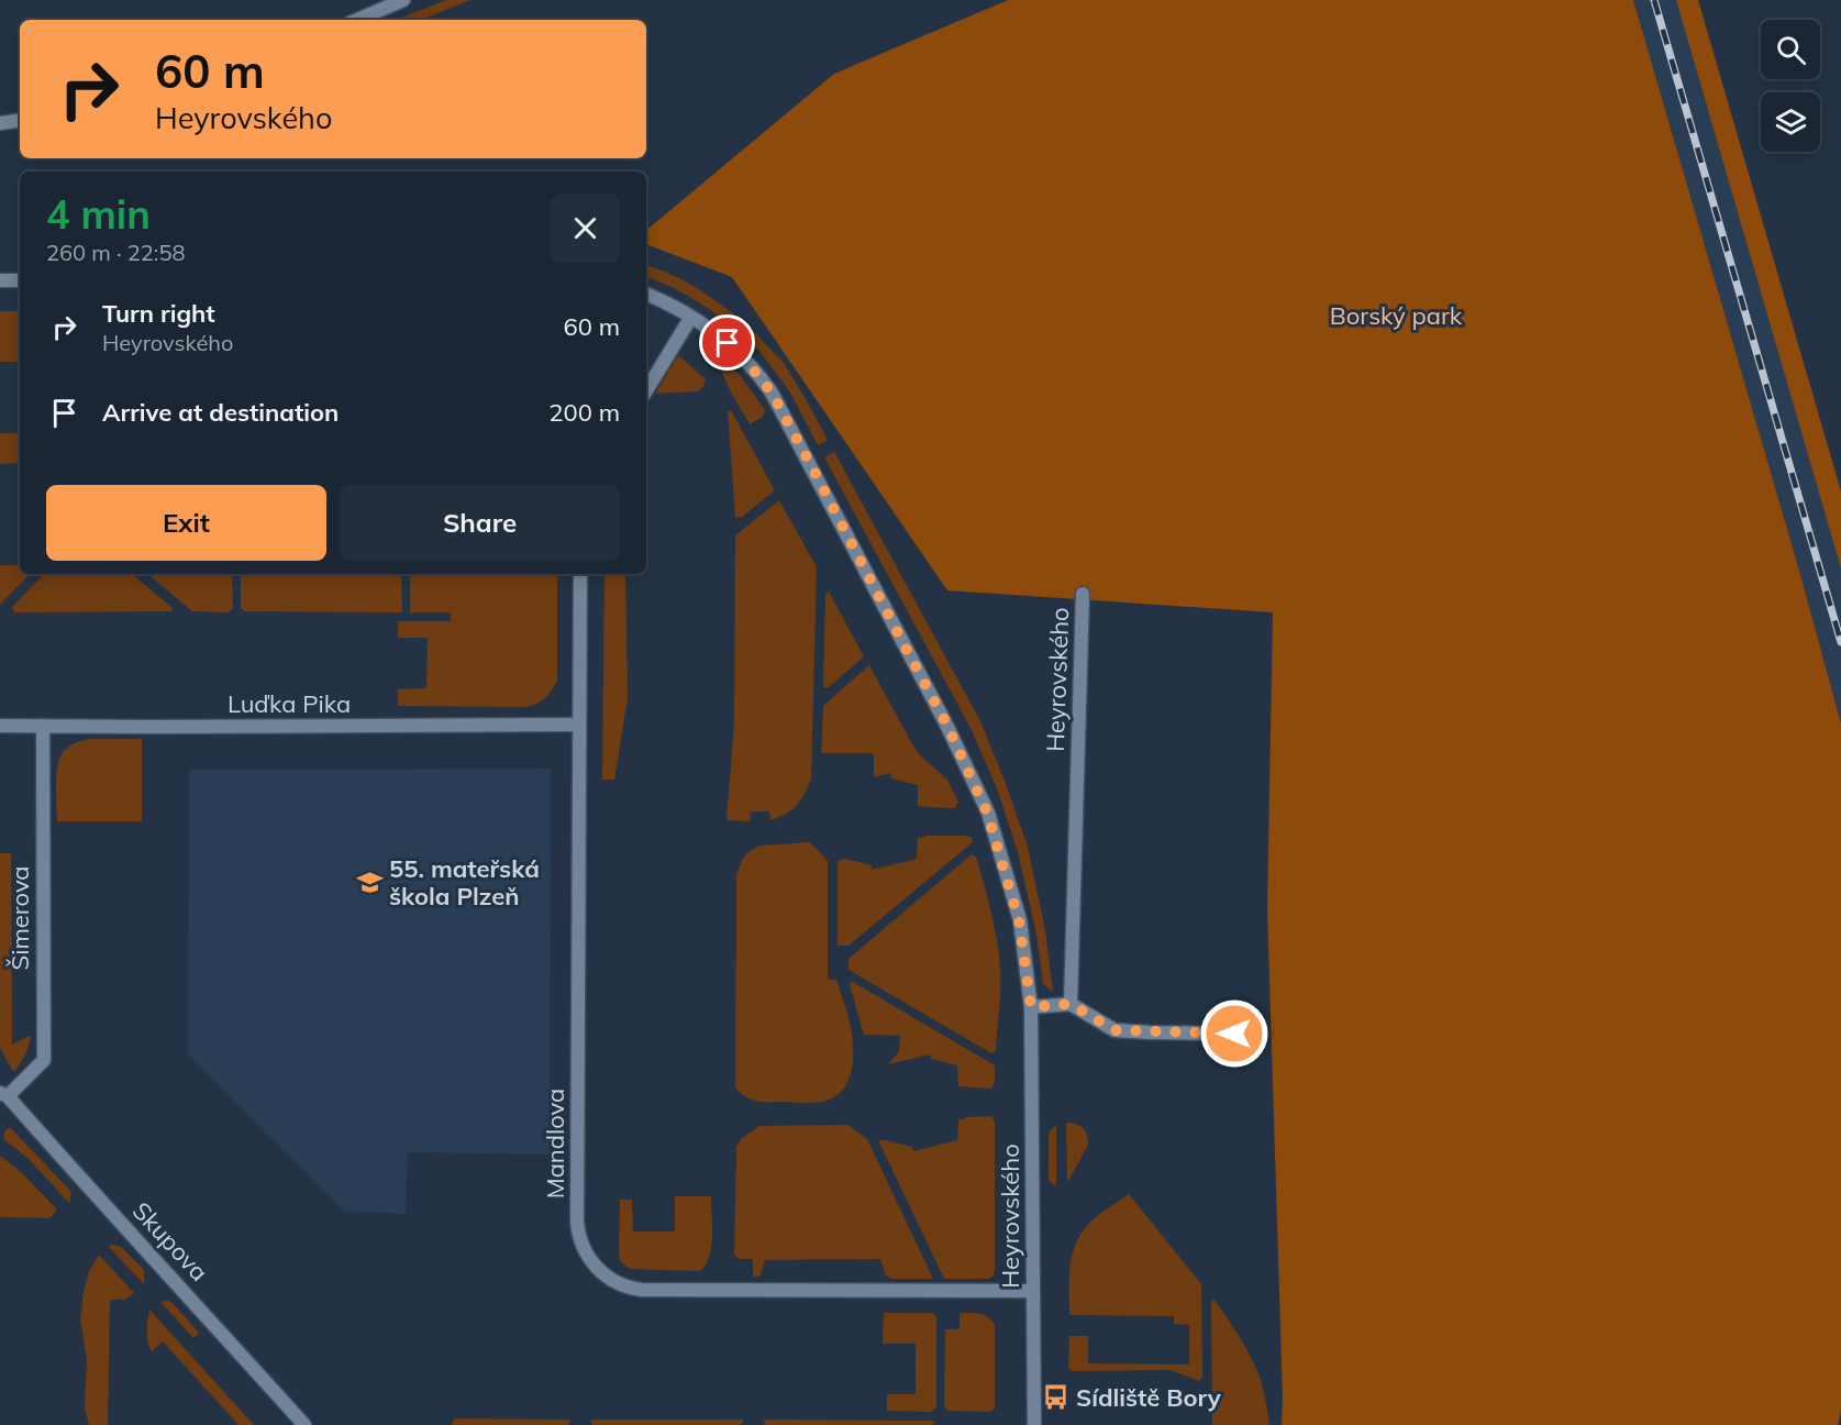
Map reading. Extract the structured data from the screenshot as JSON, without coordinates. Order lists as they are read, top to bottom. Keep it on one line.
{"streets":{"street":["Heyrovského","Luďka Pika","Šimerova","Mandlova","Skupova"]},"crossings":[["Heyrovského","Mandlova"],["Luďka Pika","Šimerova"],["Luďka Pika","Mandlova"],["Šimerova","Skupova"]],"parks":["Borský park"],"places":{"school or university":["55. mateřská škola Plzeň"],"bus stop":["Sídliště Bory"]},"page":{"turn":["60 m","Heyrovského"],"heading":["4 min","260 m · 22:58"],"list":[{"name":"Turn right","note":"Heyrovského","value":"60 m"},{"name":"Arrive at destination","value":"200 m"}],"buttons":["Exit","Share"]}}
